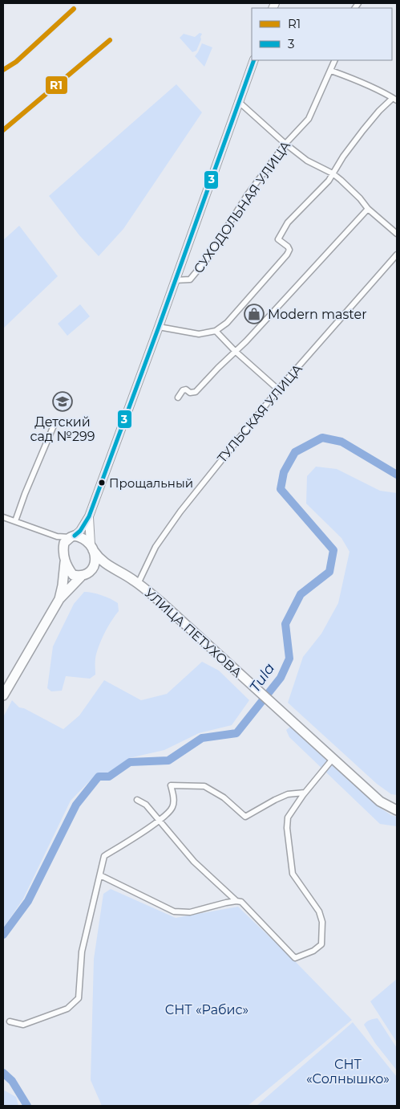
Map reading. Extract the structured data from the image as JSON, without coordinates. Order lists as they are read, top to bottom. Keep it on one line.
{"streets":{"highway":["УЛИЦА ПЕТУХОВА"],"street":["СУХОДОЛЬНАЯ УЛИЦА","ТУЛЬСКАЯ УЛИЦА"]},"crossings":[["ТУЛЬСКАЯ УЛИЦА","УЛИЦА ПЕТУХОВА"]],"water":["Tula"],"parks":["СНТ «Рабис»","СНТ «Солнышко»"],"places":{"shop":["Modern master"],"school or university":["Детский сад №299"],"other":["Прощальный"]},"lines":["transit line R1","transit line 3"],"legend":["R1","3"]}
